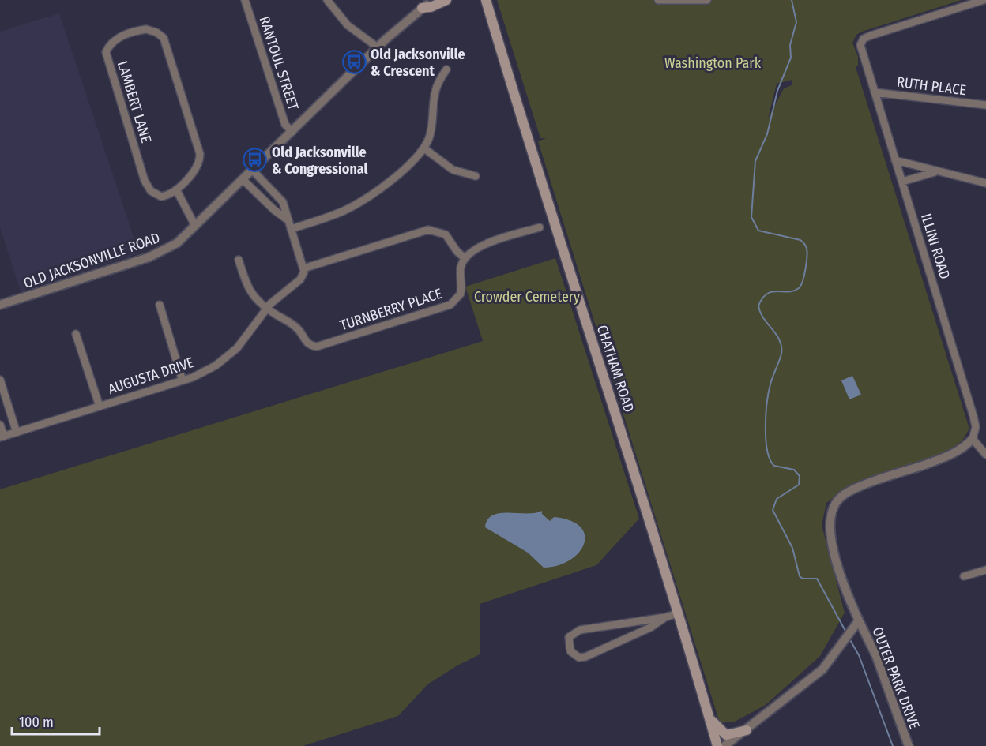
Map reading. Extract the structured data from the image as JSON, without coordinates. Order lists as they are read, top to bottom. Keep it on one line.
{"streets":{"main road":["CHATHAM ROAD"],"street":["RANTOUL STREET","RUTH PLACE","LAMBERT LANE","ILLINI ROAD","OLD JACKSONVILLE ROAD","TURNBERRY PLACE","AUGUSTA DRIVE","OUTER PARK DRIVE"]},"crossings":[["RANTOUL STREET","OLD JACKSONVILLE ROAD"],["RUTH PLACE","ILLINI ROAD"],["ILLINI ROAD","OUTER PARK DRIVE"],["TURNBERRY PLACE","AUGUSTA DRIVE"]],"parks":["Washington Park","Crowder Cemetery"],"places":{"bus stop":["Old Jacksonville & Crescent","Old Jacksonville & Congressional"]},"scale_bar":"100 m"}
